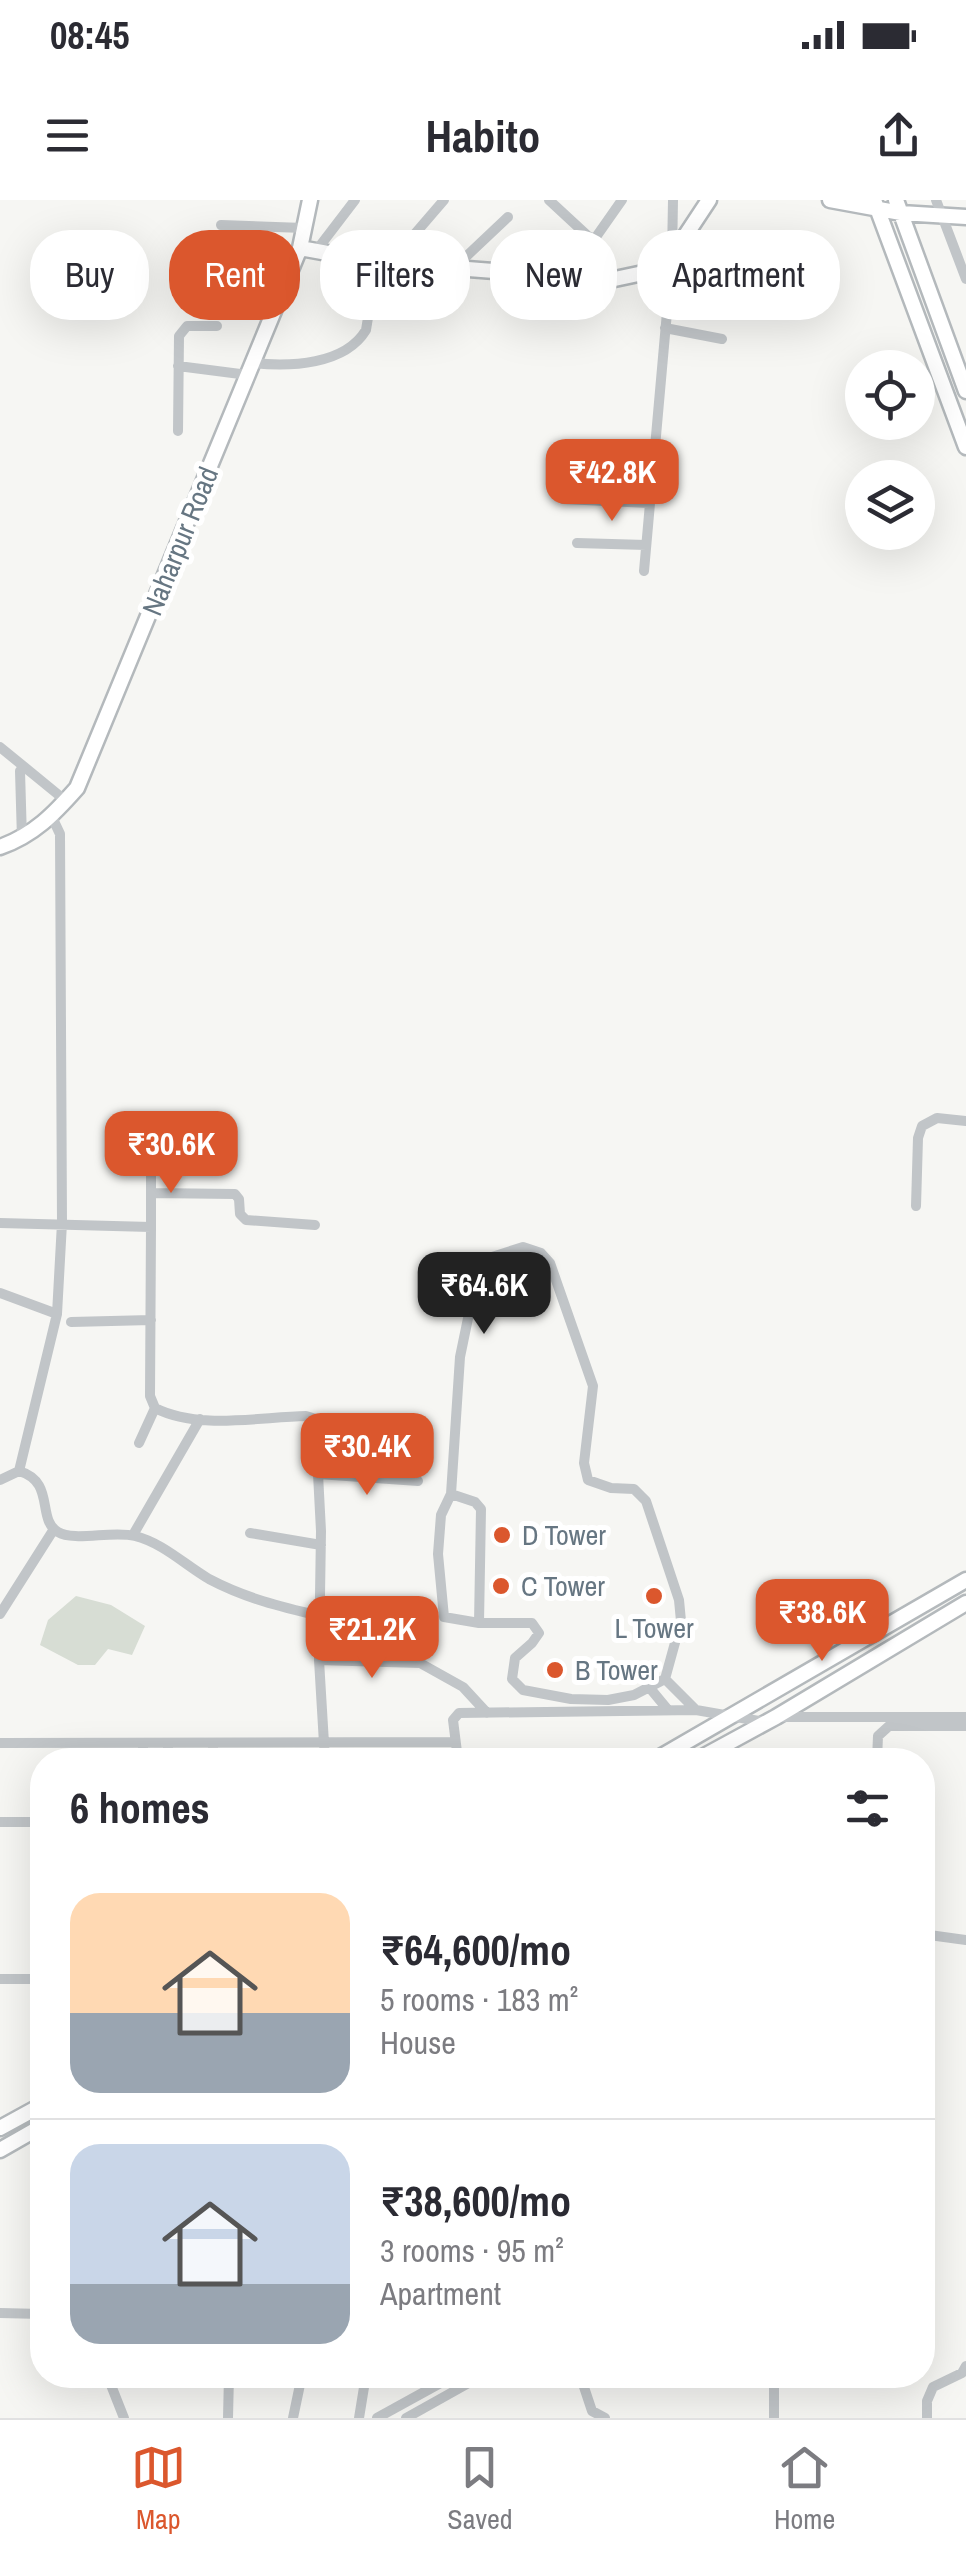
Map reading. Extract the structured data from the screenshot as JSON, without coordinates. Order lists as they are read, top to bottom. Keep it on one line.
{"streets":{"street":["Naharpur Road"]},"places":["D Tower","C Tower","L Tower","B Tower"],"page":{"status":"08:45","header":"Habito","chip":["Buy","Rent","Filters","New","Apartment"],"price":["₹42.8K","₹30.6K","₹64.6K","₹30.4K","₹38.6K","₹21.2K"],"heading":"6 homes","list":[{"name":"₹64,600/mo","note":"5 rooms · 183 m² · House"},{"name":"₹38,600/mo","note":"3 rooms · 95 m² · Apartment"}],"tabs":["Map","Saved","Home"]}}
